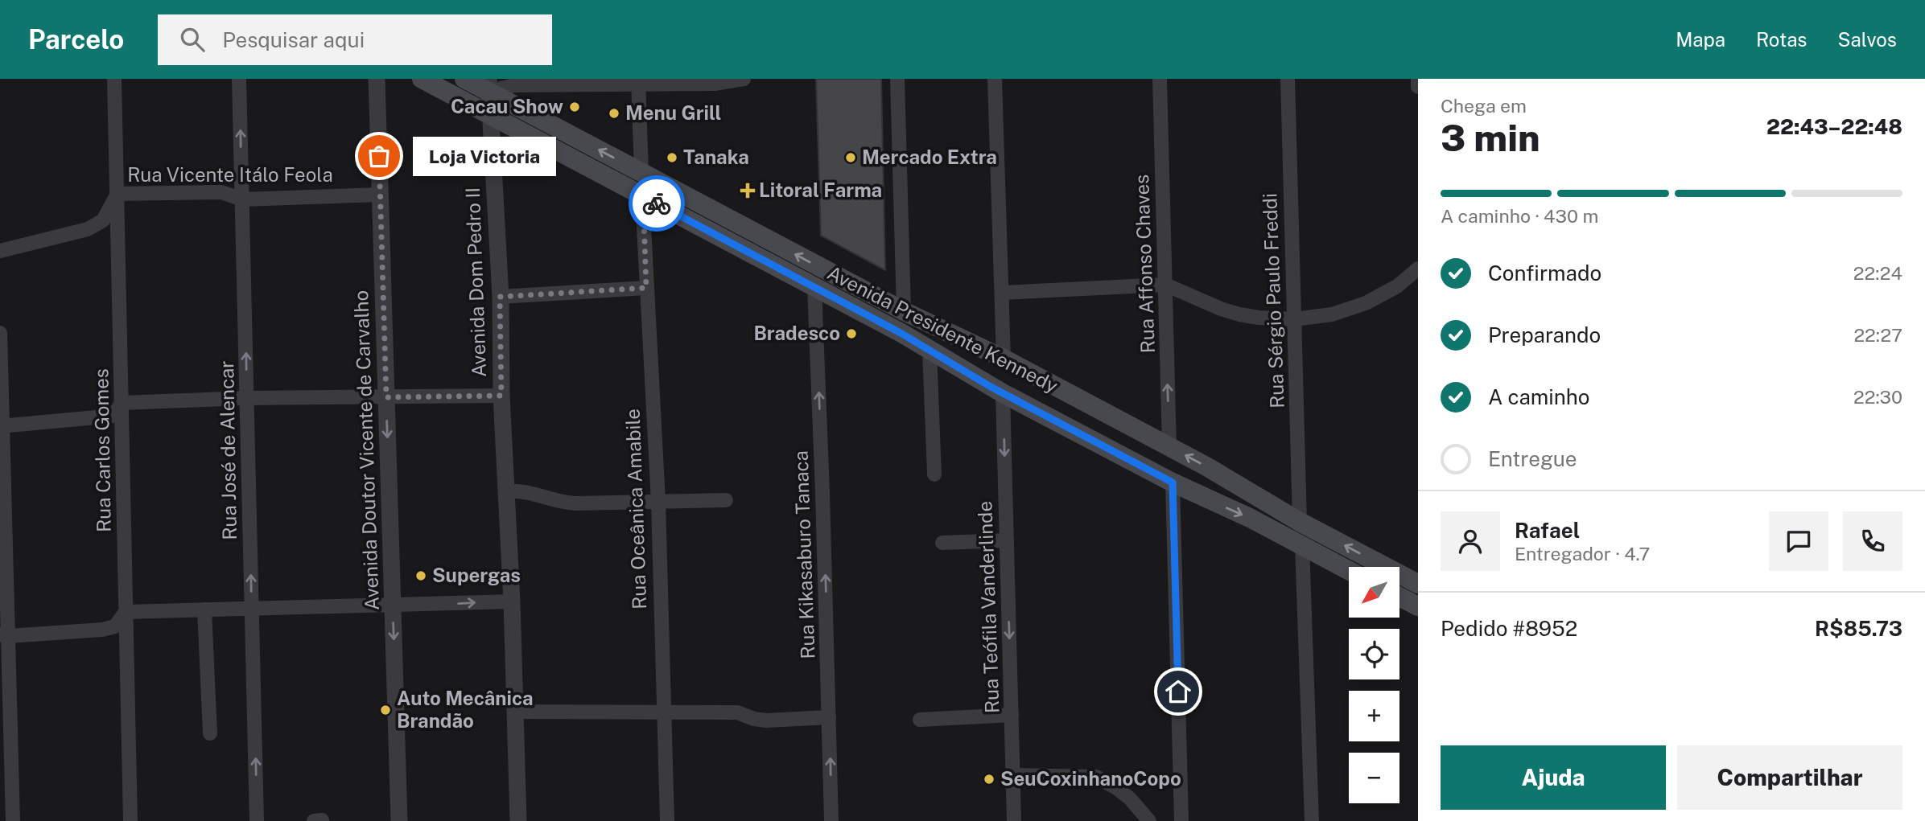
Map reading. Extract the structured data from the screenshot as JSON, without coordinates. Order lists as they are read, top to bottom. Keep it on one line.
{"streets":{"main road":["Avenida Presidente Kennedy"],"street":["Rua Vicente Itálo Feola","Rua Affonso Chaves","Avenida Dom Pedro II","Rua Sérgio Paulo Freddi","Rua Carlos Gomes","Rua José de Alencar","Avenida Doutor Vicente de Carvalho","Rua Oceânica Amabile","Rua Kikasaburo Tanaca","Rua Teófila Vanderlinde"]},"crossings":[["Rua Vicente Itálo Feola","Rua Carlos Gomes"],["Rua Vicente Itálo Feola","Rua José de Alencar"],["Rua Vicente Itálo Feola","Avenida Doutor Vicente de Carvalho"],["Rua Affonso Chaves","Avenida Presidente Kennedy"],["Avenida Dom Pedro II","Avenida Presidente Kennedy"],["Rua Sérgio Paulo Freddi","Avenida Presidente Kennedy"],["Avenida Presidente Kennedy","Rua Oceânica Amabile"],["Avenida Presidente Kennedy","Rua Kikasaburo Tanaca"],["Avenida Presidente Kennedy","Rua Teófila Vanderlinde"]],"one_way":["Rua Affonso Chaves","Rua José de Alencar","Avenida Doutor Vicente de Carvalho","Rua Kikasaburo Tanaca","Rua Teófila Vanderlinde"],"places":{"other":["Cacau Show","Menu Grill","Loja Victoria","Tanaka","Mercado Extra","Bradesco","Supergas","Auto Mecânica Brandão","SeuCoxinhanoCopo"],"health":["Litoral Farma"]},"north":"bottom left","page":{"header":"Parcelo","search":"Pesquisar aqui","nav":["Mapa","Rotas","Salvos"],"heading":["3 min","Chega em","22:43–22:48"],"panel":["Rafael","Entregador · 4.7","Pedido #8952","R$85.73"],"bubble":"Loja Victoria","bar":"A caminho · 430 m","list":[["Confirmado","22:24"],["Preparando","22:27"],["A caminho","22:30"],"Entregue"],"map_buttons":["+","−"],"buttons":["Ajuda","Compartilhar"]}}
